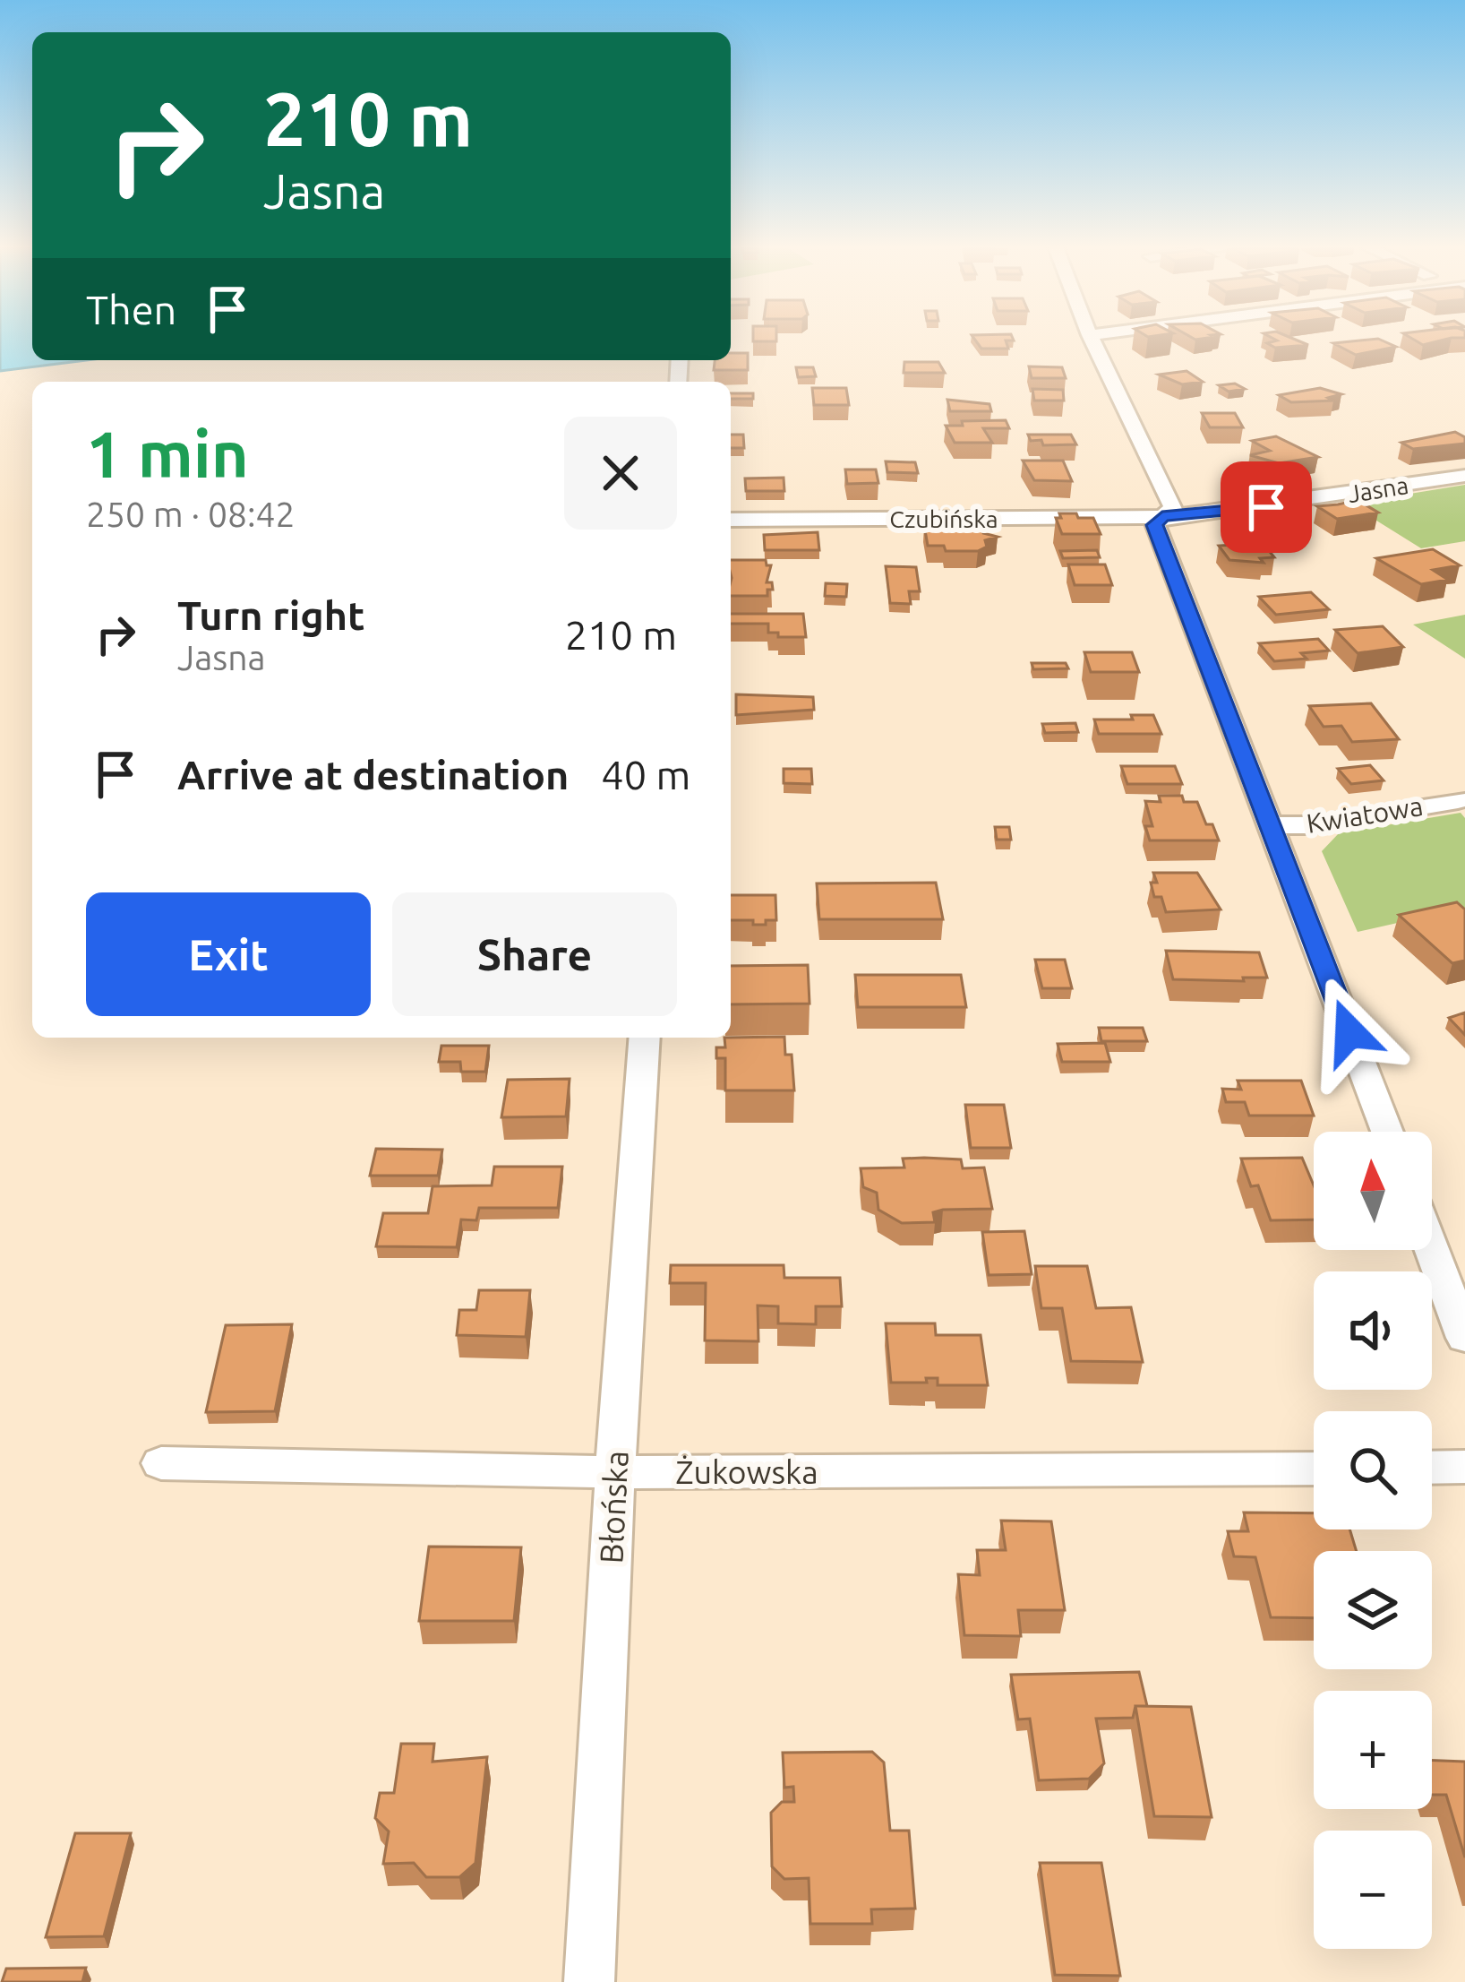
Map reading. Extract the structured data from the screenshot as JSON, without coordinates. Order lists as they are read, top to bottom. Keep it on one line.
{"streets":{"street":["Jasna","Czubińska","Kwiatowa","Żukowska","Błońska"]},"crossings":[["Jasna","Czubińska"],["Żukowska","Błońska"]],"north":"top","page":{"turn":["210 m","Jasna"],"then":"Then","heading":["1 min","250 m · 08:42"],"list":[{"name":"Turn right","note":"Jasna","value":"210 m"},{"name":"Arrive at destination","value":"40 m"}],"buttons":["Exit","Share"],"map_buttons":["+","−"]}}
